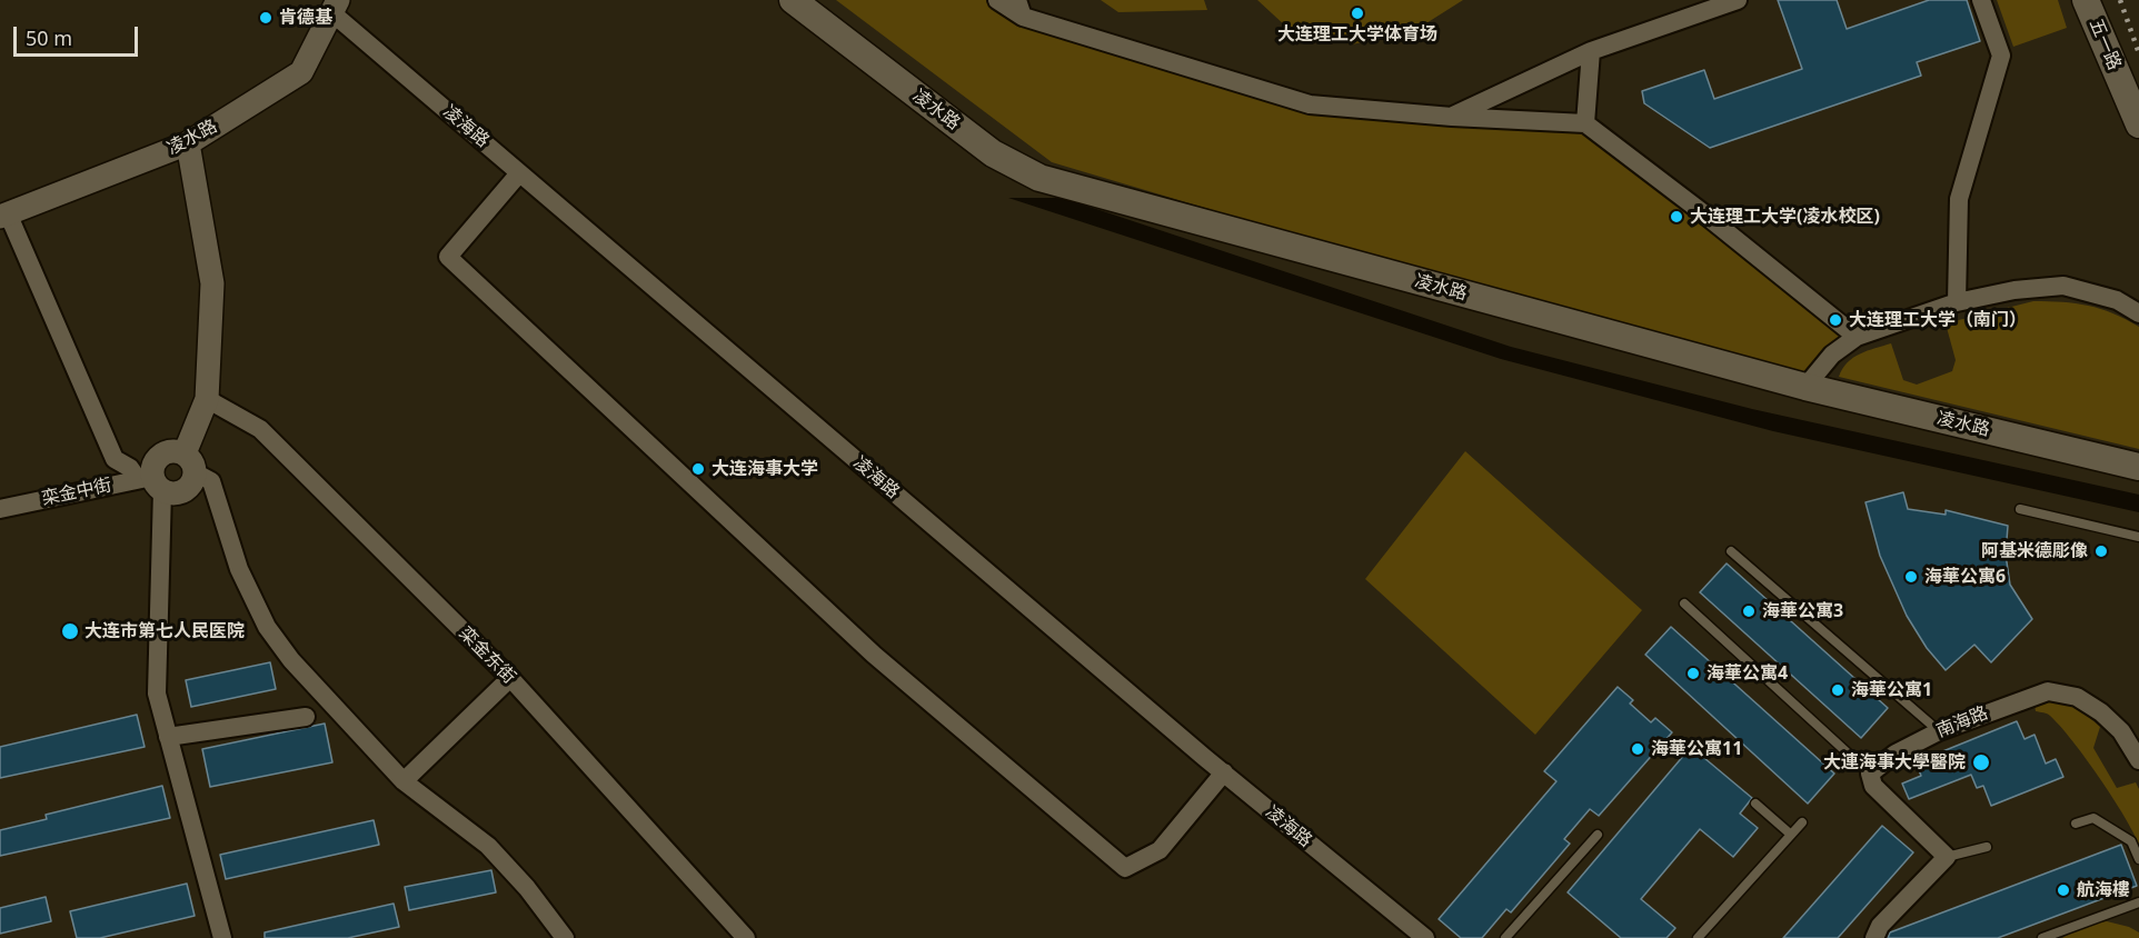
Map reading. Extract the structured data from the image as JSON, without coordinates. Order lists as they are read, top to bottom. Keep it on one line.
{"streets":{"main road":["五一路","凌水路"],"street":["凌海路","栾金中街","栾金东街","南海路"]},"crossings":[["凌水路","凌海路"]],"places":["大连理工大学体育场","肯德基","大连理工大学(凌水校区)","大连理工大学（南门）","大连海事大学","阿基米德彫像","海華公寓6","海華公寓3","大连市第七人民医院","海華公寓4","海華公寓1","海華公寓11","大連海事大學醫院","航海樓"],"scale_bar":"50 m"}
